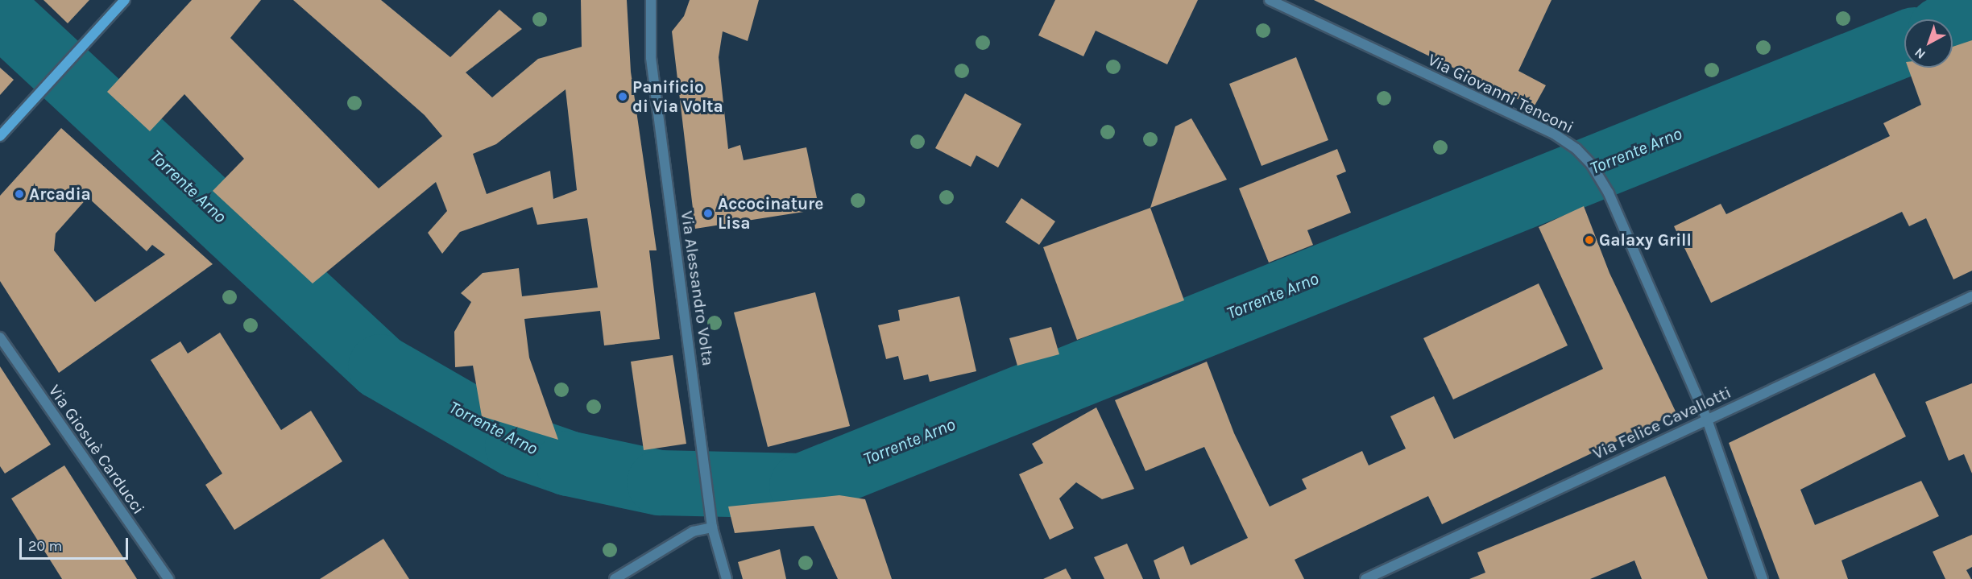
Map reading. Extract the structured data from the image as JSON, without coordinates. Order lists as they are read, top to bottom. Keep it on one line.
{"streets":{"street":["Via Giovanni Tenconi","Via Alessandro Volta","Via Felice Cavallotti","Via Giosuè Carducci"]},"crossings":[["Via Giovanni Tenconi","Via Felice Cavallotti"]],"water":["Torrente Arno"],"places":["Panificio di Via Volta","Arcadia","Accocinature Lisa","Galaxy Grill"],"scale_bar":"20 m","north":"bottom left"}
